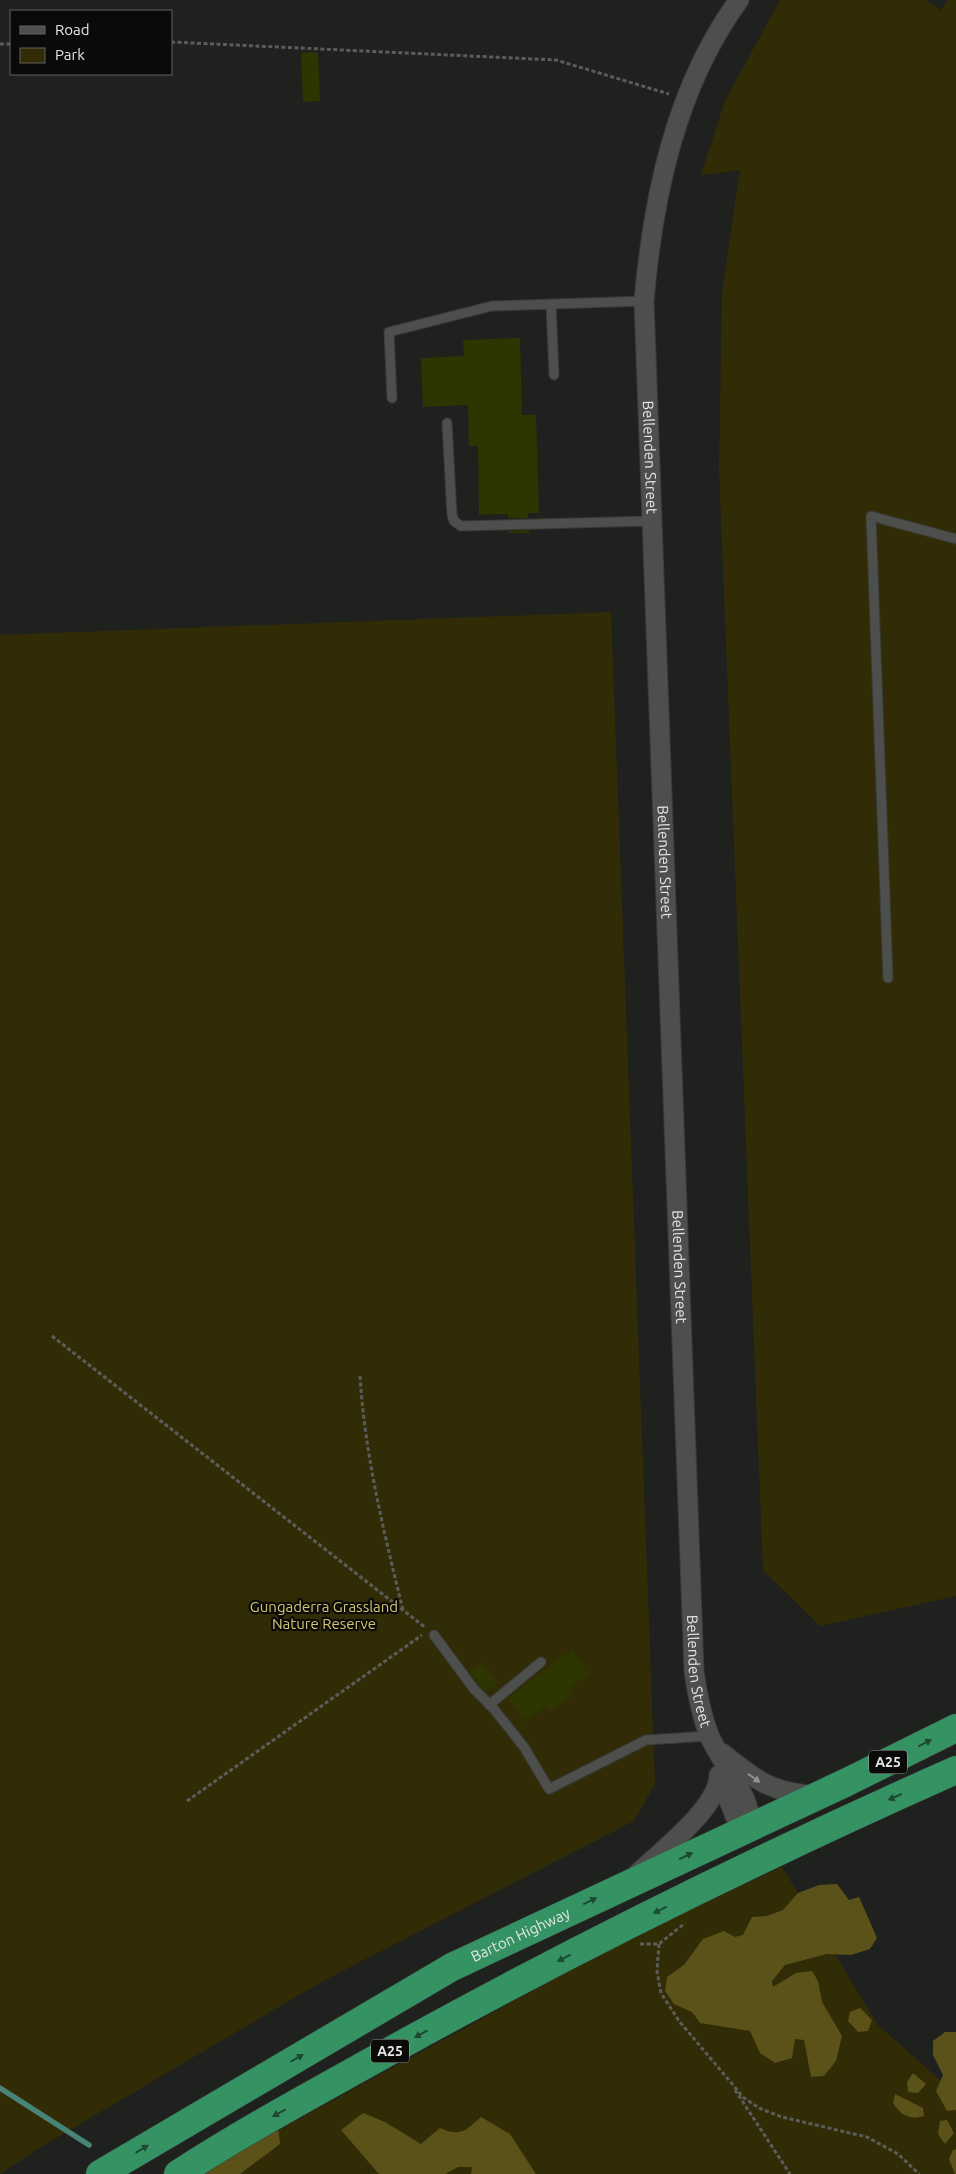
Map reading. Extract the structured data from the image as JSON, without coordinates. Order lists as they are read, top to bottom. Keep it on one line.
{"streets":{"highway":["A25","Barton Highway"],"street":["Bellenden Street"]},"crossings":[["Bellenden Street","Barton Highway"]],"parks":["Gungaderra Grassland Nature Reserve"],"legend":["Road","Park"]}
